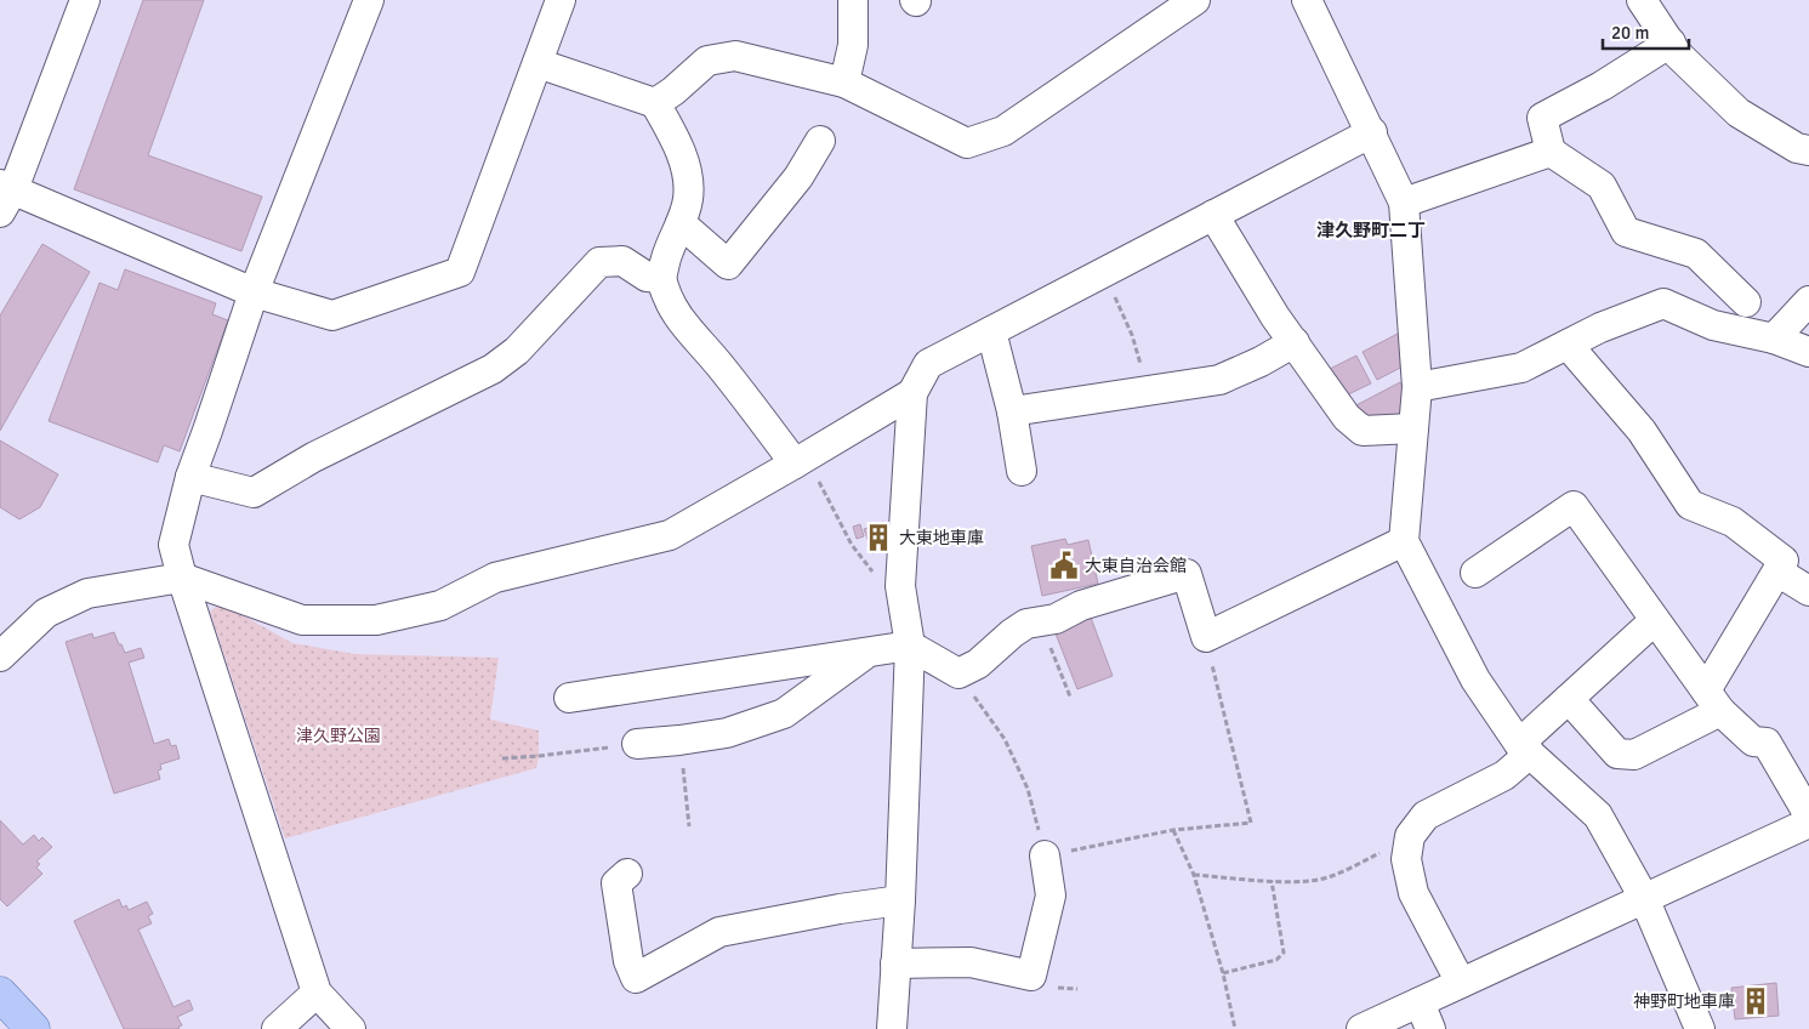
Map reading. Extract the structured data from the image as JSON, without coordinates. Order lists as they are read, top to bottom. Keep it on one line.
{"districts":["津久野町二丁"],"parks":["津久野公園"],"places":{"building":["大東地車庫","神野町地車庫"],"public building":["大東自治会館"]},"scale_bar":"20 m"}
